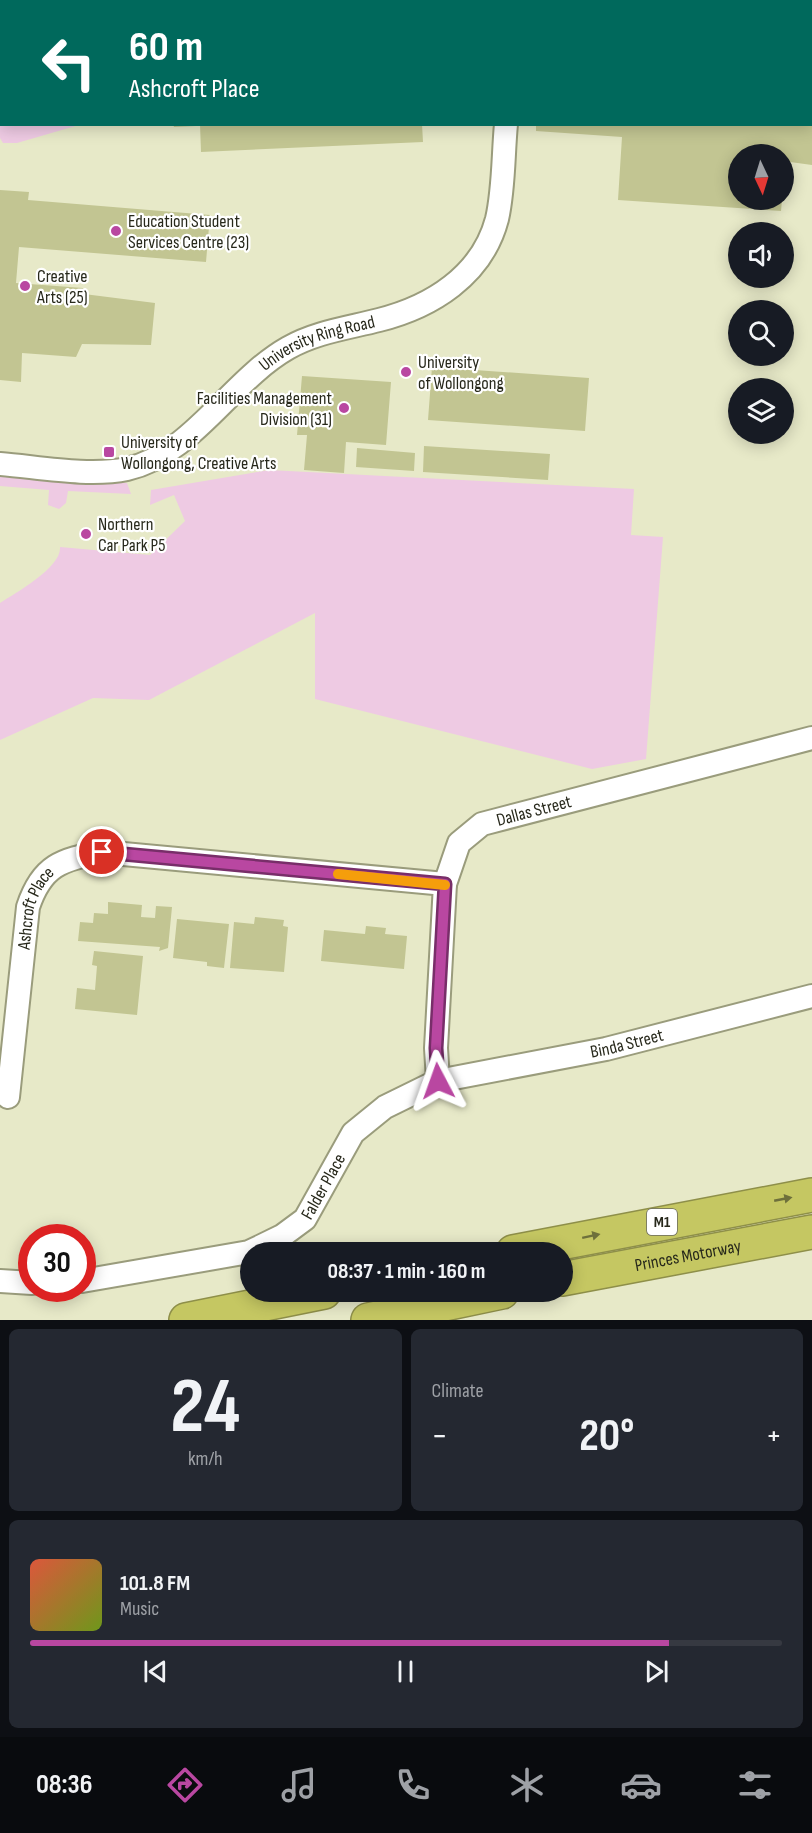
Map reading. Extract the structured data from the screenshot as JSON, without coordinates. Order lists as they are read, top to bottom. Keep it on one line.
{"streets":{"highway":["M1","Princes Motorway"],"street":["University Ring Road","Dallas Street","Ashcroft Place","Binda Street","Falder Place"]},"crossings":[["Dallas Street","Ashcroft Place"],["Dallas Street","Binda Street"],["Dallas Street","Falder Place"],["Binda Street","Falder Place"]],"places":{"other":["Education Student Services Centre (23)","Creative Arts (25)","University of Wollongong","Facilities Management Division (31)","Northern Car Park P5"],"transit":["University of Wollongong, Creative Arts"]},"north":"bottom","page":{"turn":["60 m","Ashcroft Place"],"limit":"30","trip":"08:37 · 1 min · 160 m","tile":[["24","km/h"],"Climate"],"heat":["−","20°","+"],"song":["101.8 FM","Music"],"tabs":"08:36"}}
